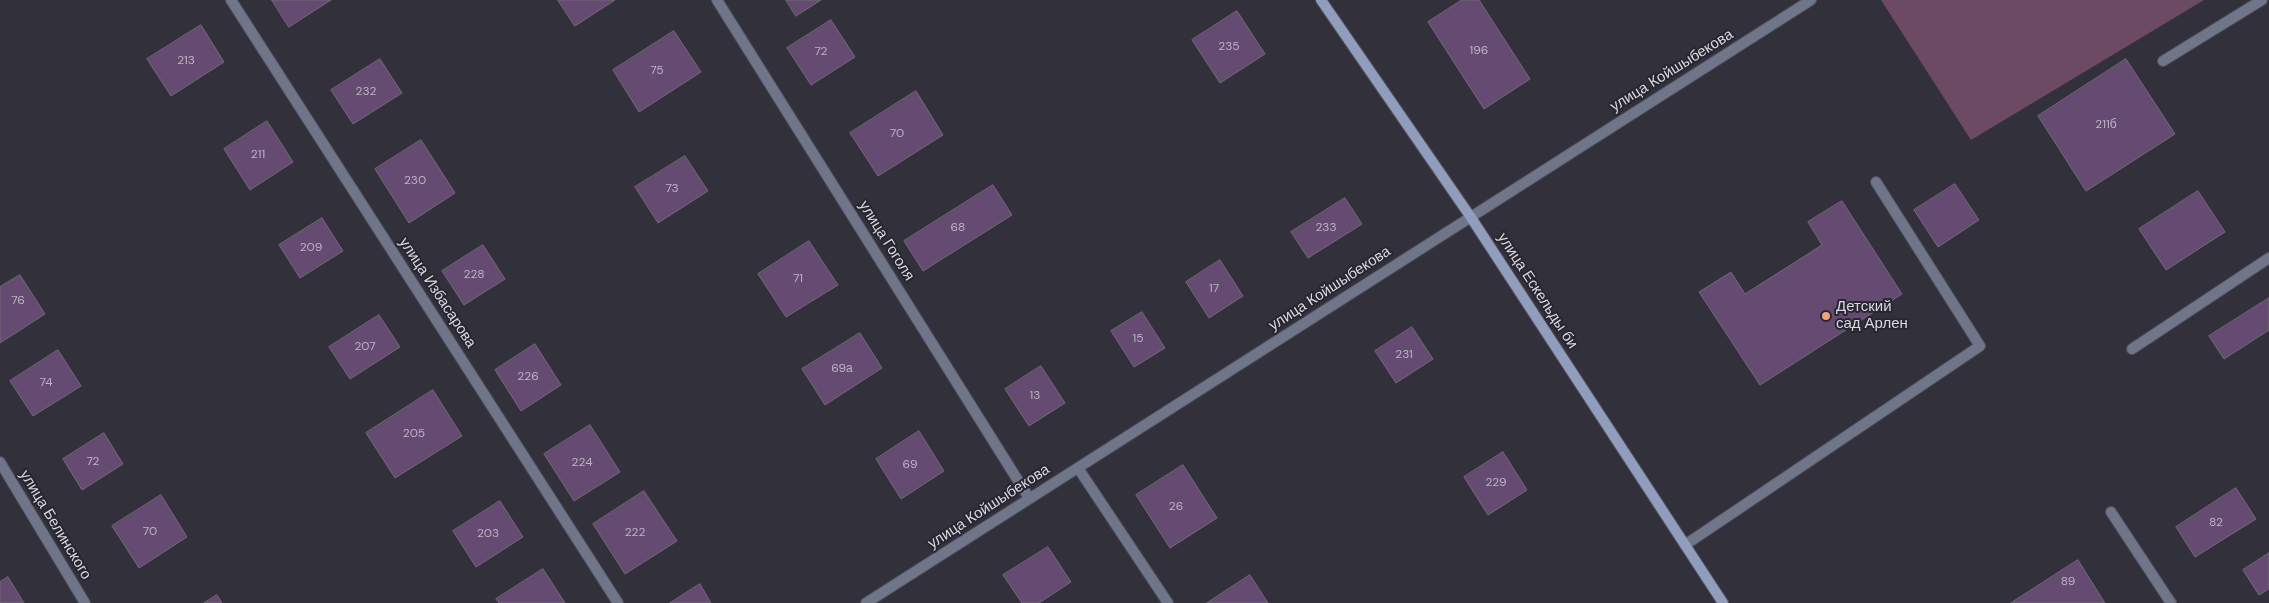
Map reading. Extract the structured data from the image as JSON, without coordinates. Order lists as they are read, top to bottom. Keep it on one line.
{"streets":{"street":["улица Койшыбекова","улица Гоголя","улица Ескельды би","улица Избасарова","улица Белинского"]},"crossings":[["улица Койшыбекова","улица Гоголя"],["улица Койшыбекова","улица Ескельды би"]],"places":["Детский сад Арлен"],"house_numbers":["235","196","72","213","75","232","211б","70","211","230","73","68","233","209","228","71","17","76","15","207","231","69а","226","74","13","205","72","224","69","229","26","82","70","222","203","89"]}
